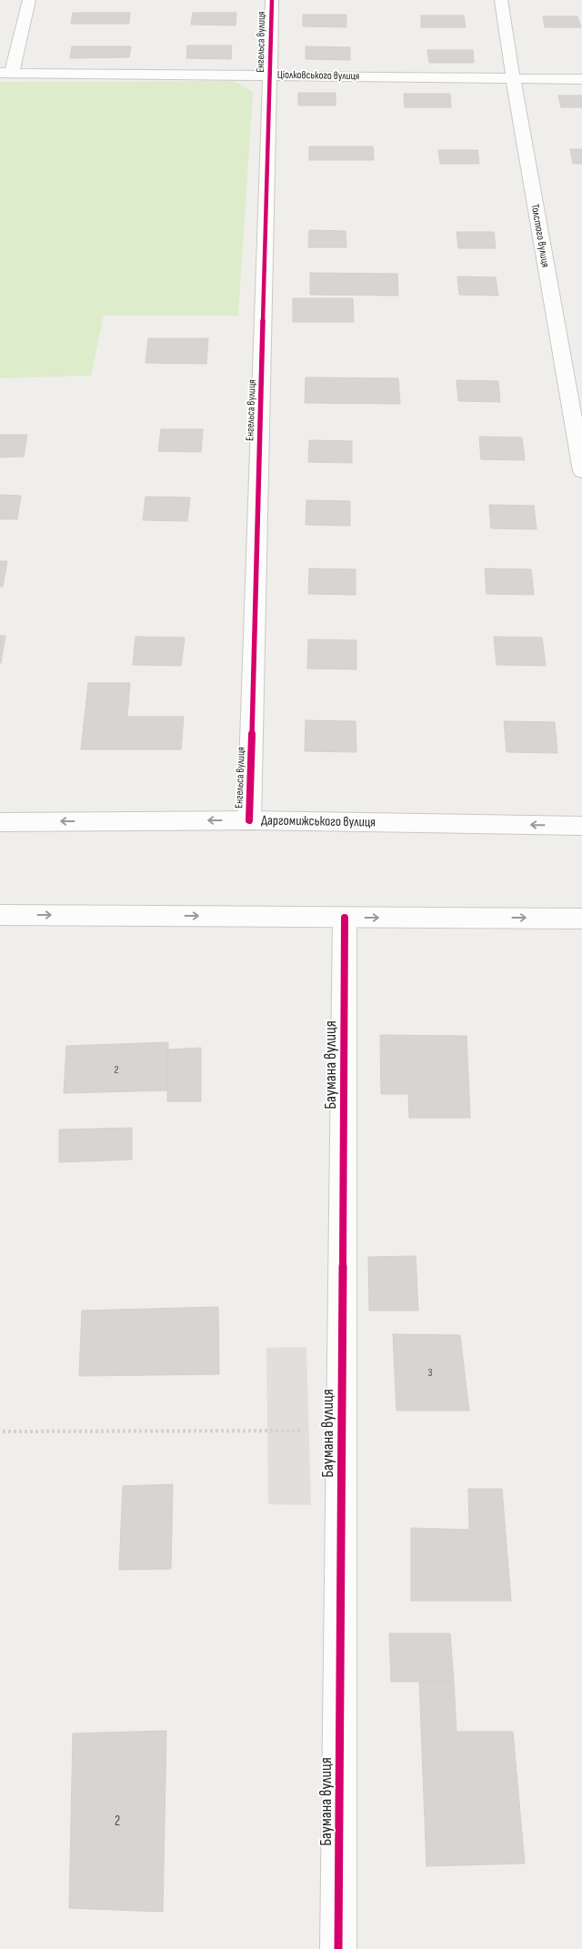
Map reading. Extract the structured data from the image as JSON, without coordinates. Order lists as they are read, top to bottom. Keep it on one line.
{"streets":{"street":["Енгельса вулиця","Ціолковського вулиця","Толстого вулиця","Даргомижського вулиця","Баумана вулиця"]},"crossings":[["Енгельса вулиця","Ціолковського вулиця"],["Енгельса вулиця","Даргомижського вулиця"],["Ціолковського вулиця","Толстого вулиця"]],"house_numbers":["2","3","2"]}
